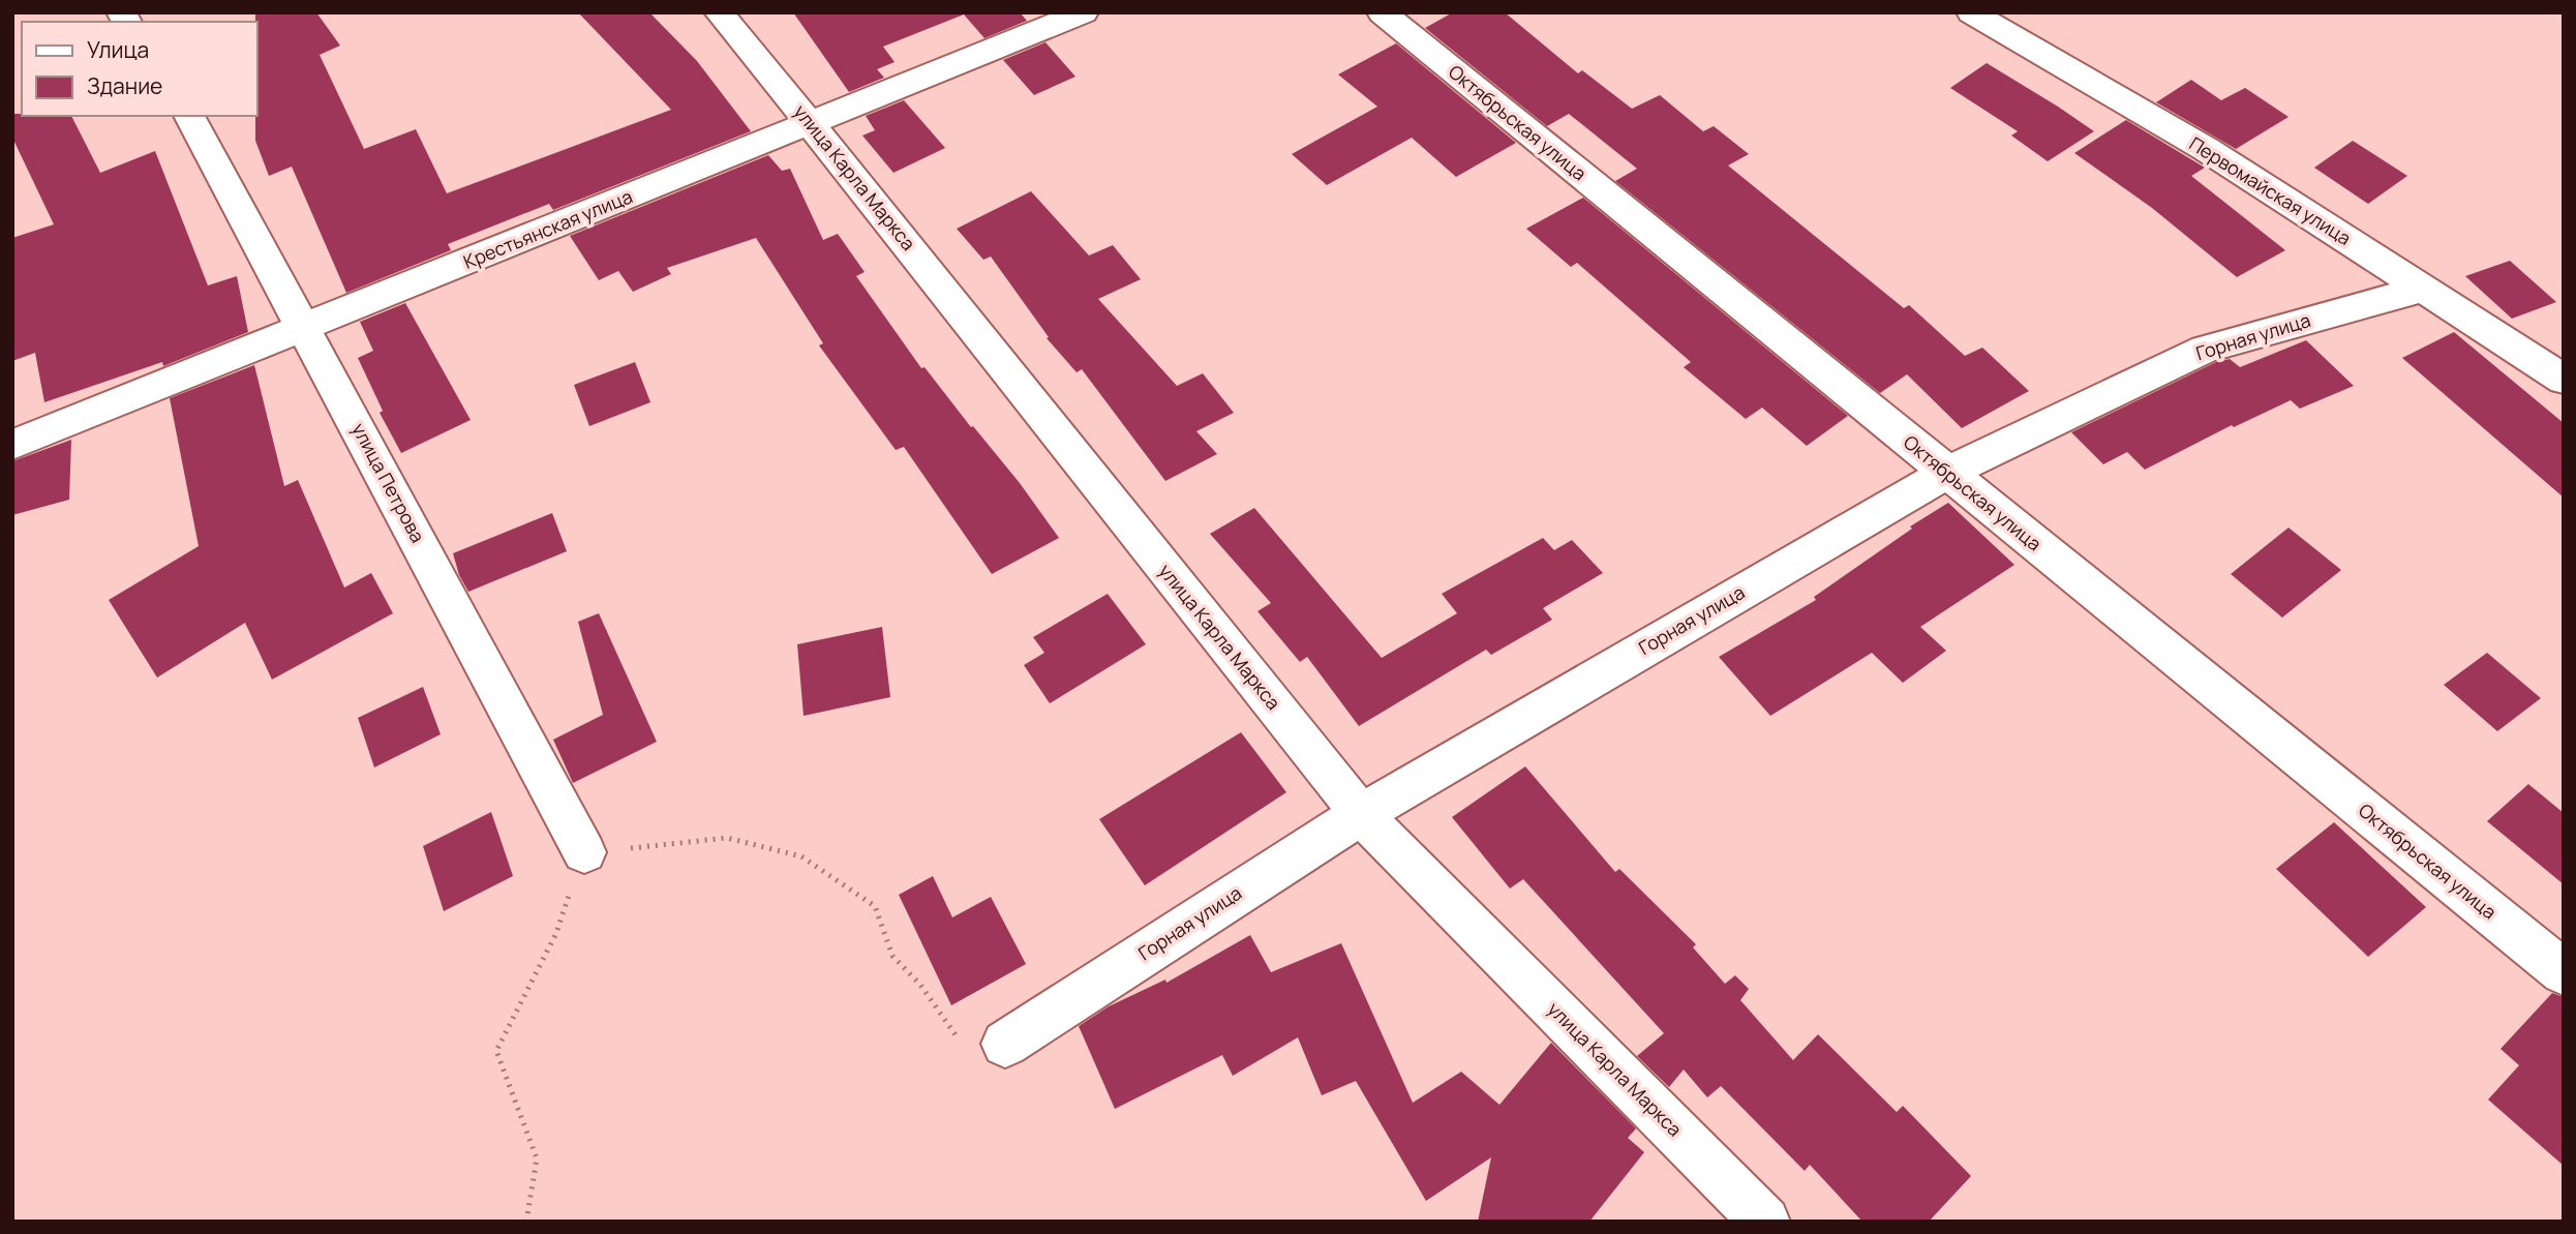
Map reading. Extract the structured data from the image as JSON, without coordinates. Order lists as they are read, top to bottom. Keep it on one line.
{"streets":{"street":["Октябрьская улица","улица Карла Маркса","Первомайская улица","Крестьянская улица","Горная улица","улица Петрова"]},"crossings":[["Октябрьская улица","Горная улица"],["улица Карла Маркса","Крестьянская улица"],["улица Карла Маркса","Горная улица"],["Первомайская улица","Горная улица"],["Крестьянская улица","улица Петрова"]],"legend":["Улица","Здание"]}
